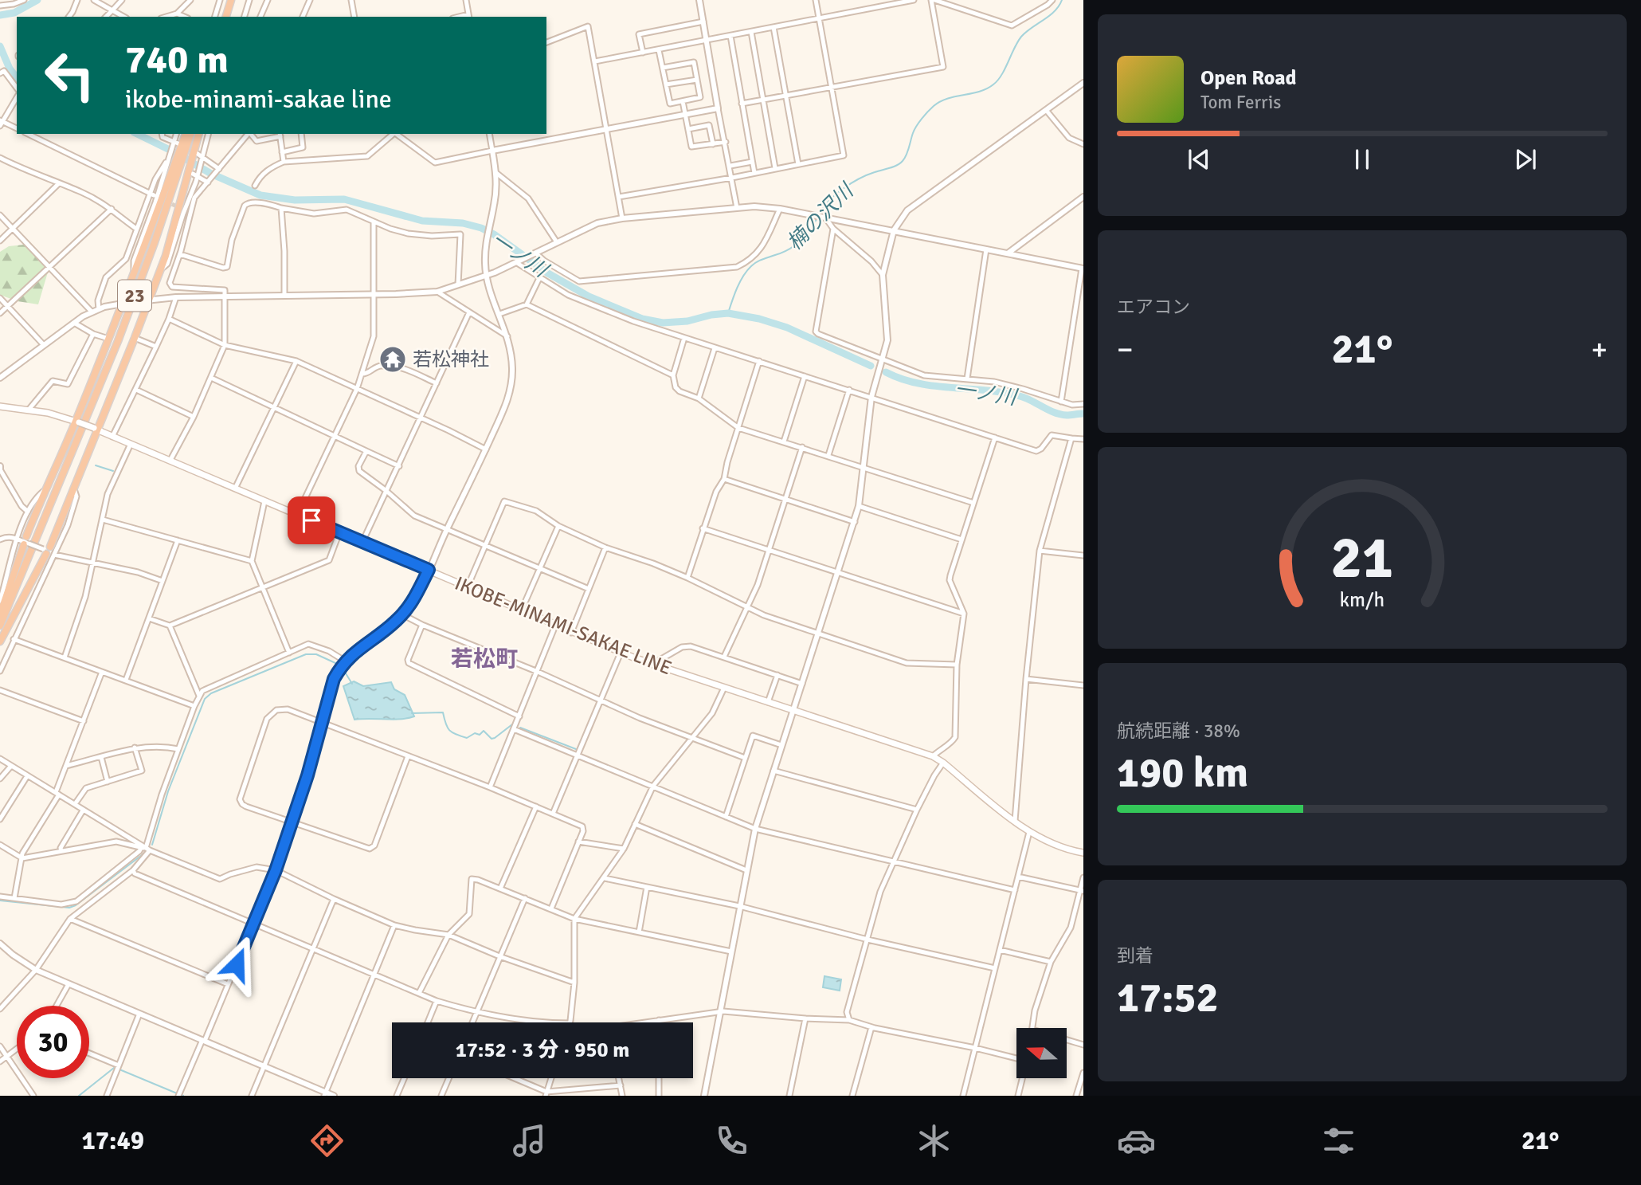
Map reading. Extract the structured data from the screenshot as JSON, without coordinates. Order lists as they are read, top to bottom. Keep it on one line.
{"streets":{"highway":["23"],"main road":["IKOBE-MINAMI-SAKAE LINE"]},"crossings":[["23","IKOBE-MINAMI-SAKAE LINE"]],"districts":["若松町"],"water":["楠の沢川","一ノ川"],"places":{"temple":["若松神社"]},"north":"left","page":{"turn":["740 m","ikobe-minami-sakae line"],"song":["Open Road","Tom Ferris"],"tile":["エアコン",["航続距離 · 38%","190 km"],["到着","17:52"]],"heat":["−","21°","+"],"limit":"30","trip":"17:52 · 3 分 · 950 m","tabs":["17:49","21°"],"gauge":["21","km/h"]}}
